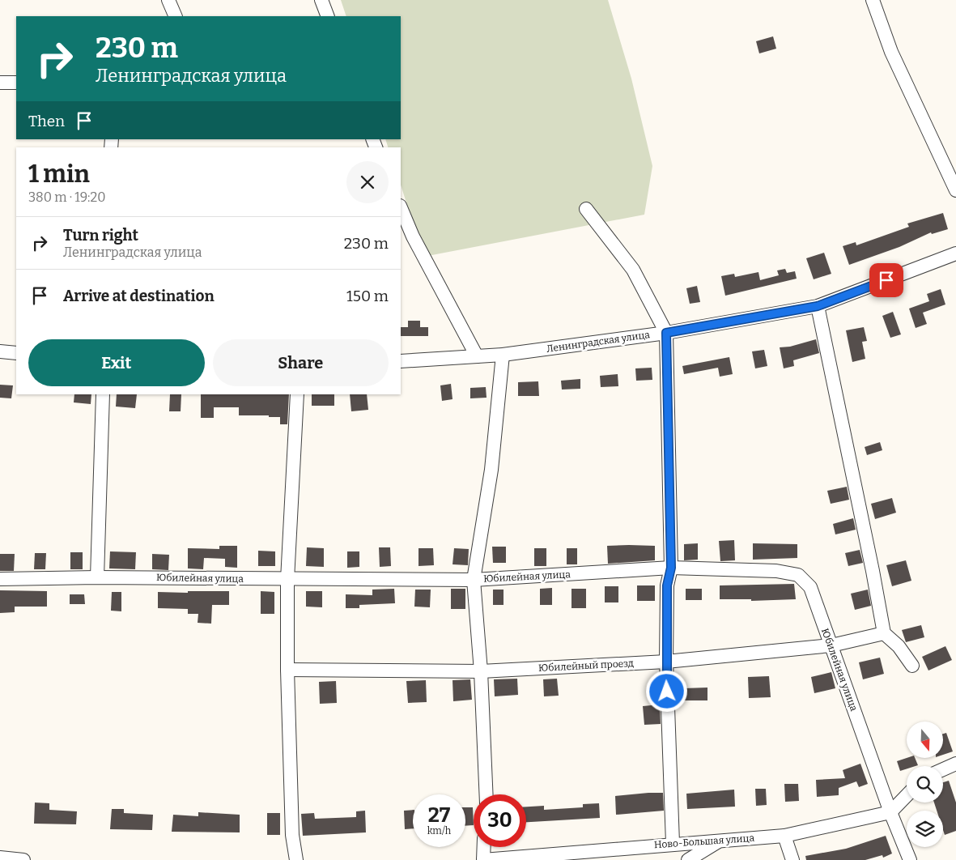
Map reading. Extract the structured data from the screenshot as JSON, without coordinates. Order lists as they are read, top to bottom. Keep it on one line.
{"streets":{"street":["Ленинградская улица","Юбилейная улица","Юбилейный проезд","Ново-Большая улица"]},"crossings":[["Юбилейная улица","Юбилейный проезд"],["Юбилейная улица","Ново-Большая улица"]],"north":"bottom","page":{"turn":["230 m","Ленинградская улица"],"then":"Then","heading":["1 min","380 m · 19:20"],"list":[{"name":"Turn right","note":"Ленинградская улица","value":"230 m"},{"name":"Arrive at destination","value":"150 m"}],"buttons":["Exit","Share"],"speed":"27 km/h","limit":"30"}}
